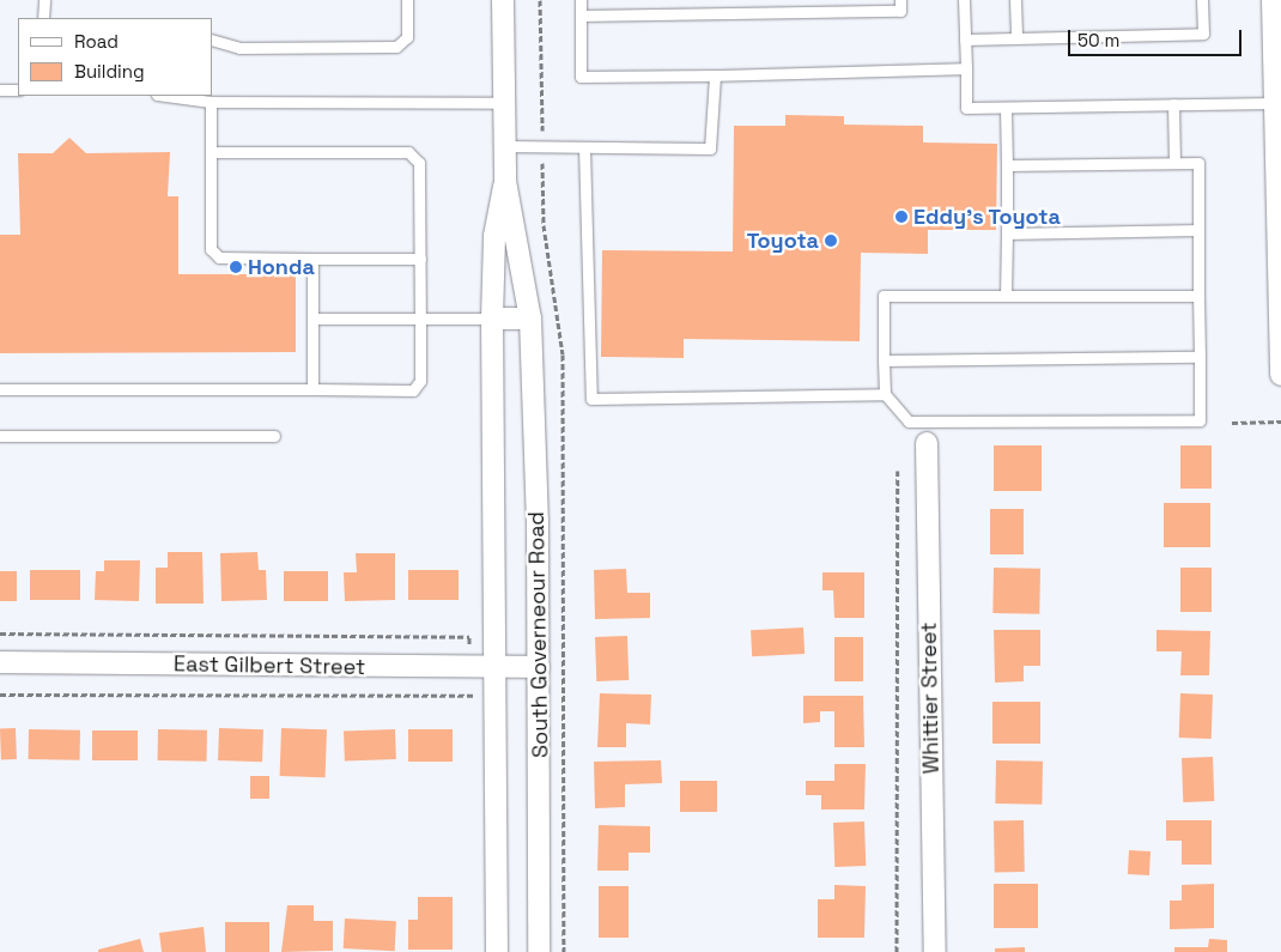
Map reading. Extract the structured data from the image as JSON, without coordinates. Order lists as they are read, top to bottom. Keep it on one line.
{"streets":{"street":["South Governeour Road","East Gilbert Street","Whittier Street"]},"crossings":[["South Governeour Road","East Gilbert Street"]],"places":["Eddy's Toyota","Toyota","Honda"],"legend":["Road","Building"],"scale_bar":"50 m"}
